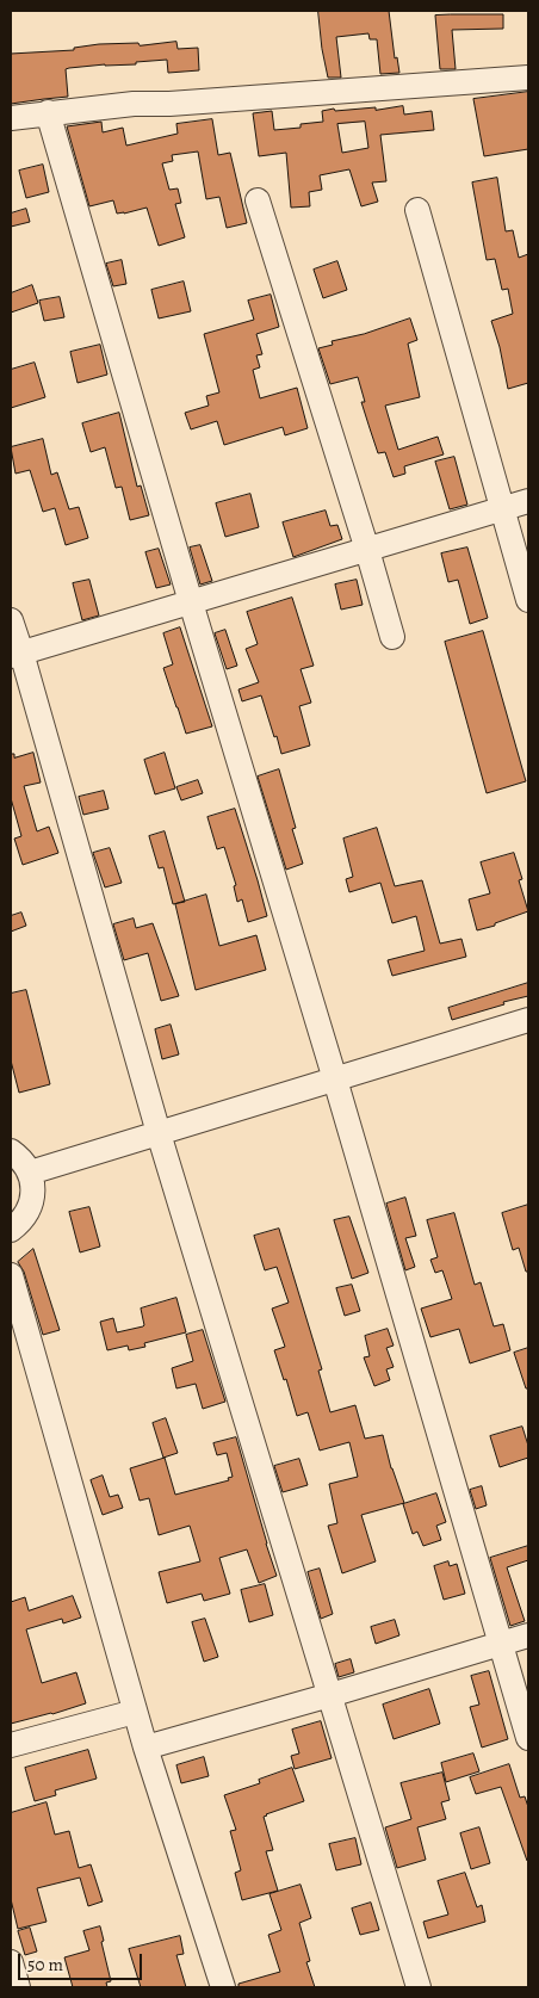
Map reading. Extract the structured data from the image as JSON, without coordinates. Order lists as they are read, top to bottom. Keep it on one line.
{"scale_bar":"50 m"}
